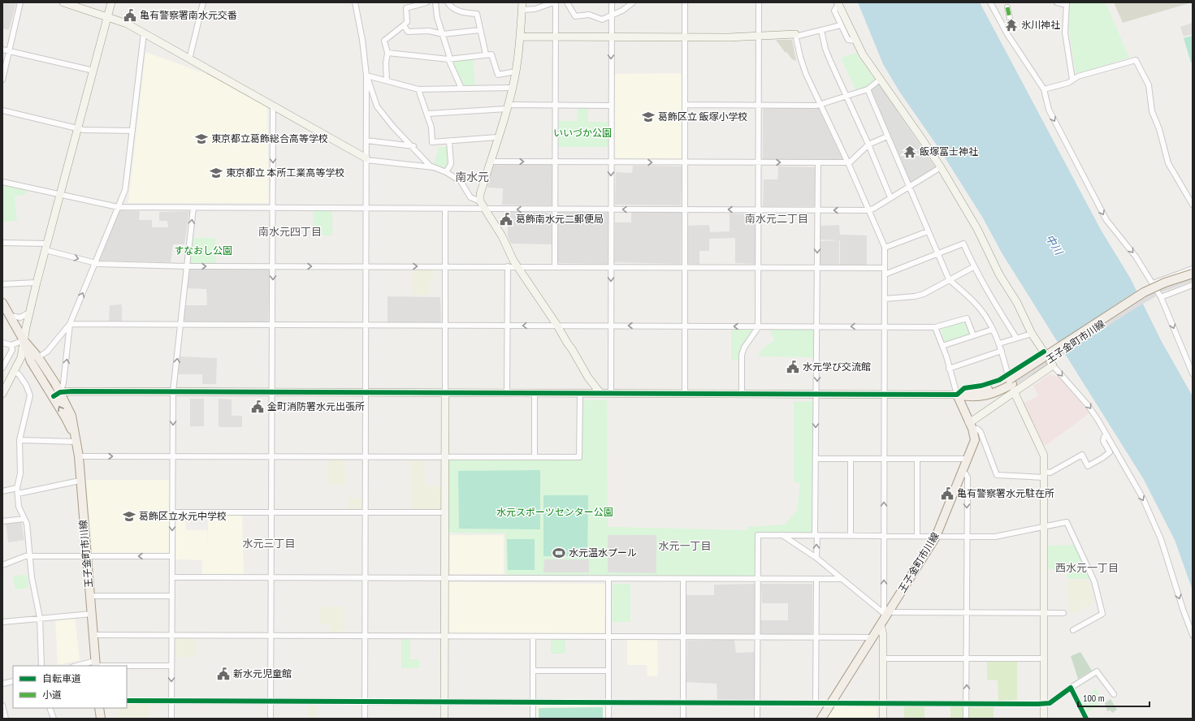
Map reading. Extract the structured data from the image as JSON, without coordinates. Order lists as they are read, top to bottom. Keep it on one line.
{"streets":{"main road":["王子金町市川線"]},"districts":["南水元","南水元二丁目","南水元四丁目","水元三丁目","水元一丁目","西水元一丁目"],"water":["中川"],"parks":["いいづか公園","すなおし公園","水元スポーツセンター公園"],"places":{"public building":["亀有警察署南水元交番","葛飾南水元二郵便局","水元学び交流館","金町消防署水元出張所","亀有警察署水元駐在所","新水元児童館"],"temple":["氷川神社","飯塚冨士神社"],"school or university":["葛飾区立 飯塚小学校","東京都立葛飾総合高等学校","東京都立 本所工業高等学校","葛飾区立水元中学校"],"sports":["水元温水プール"]},"legend":["自転車道","小道"],"scale_bar":"100 m"}
